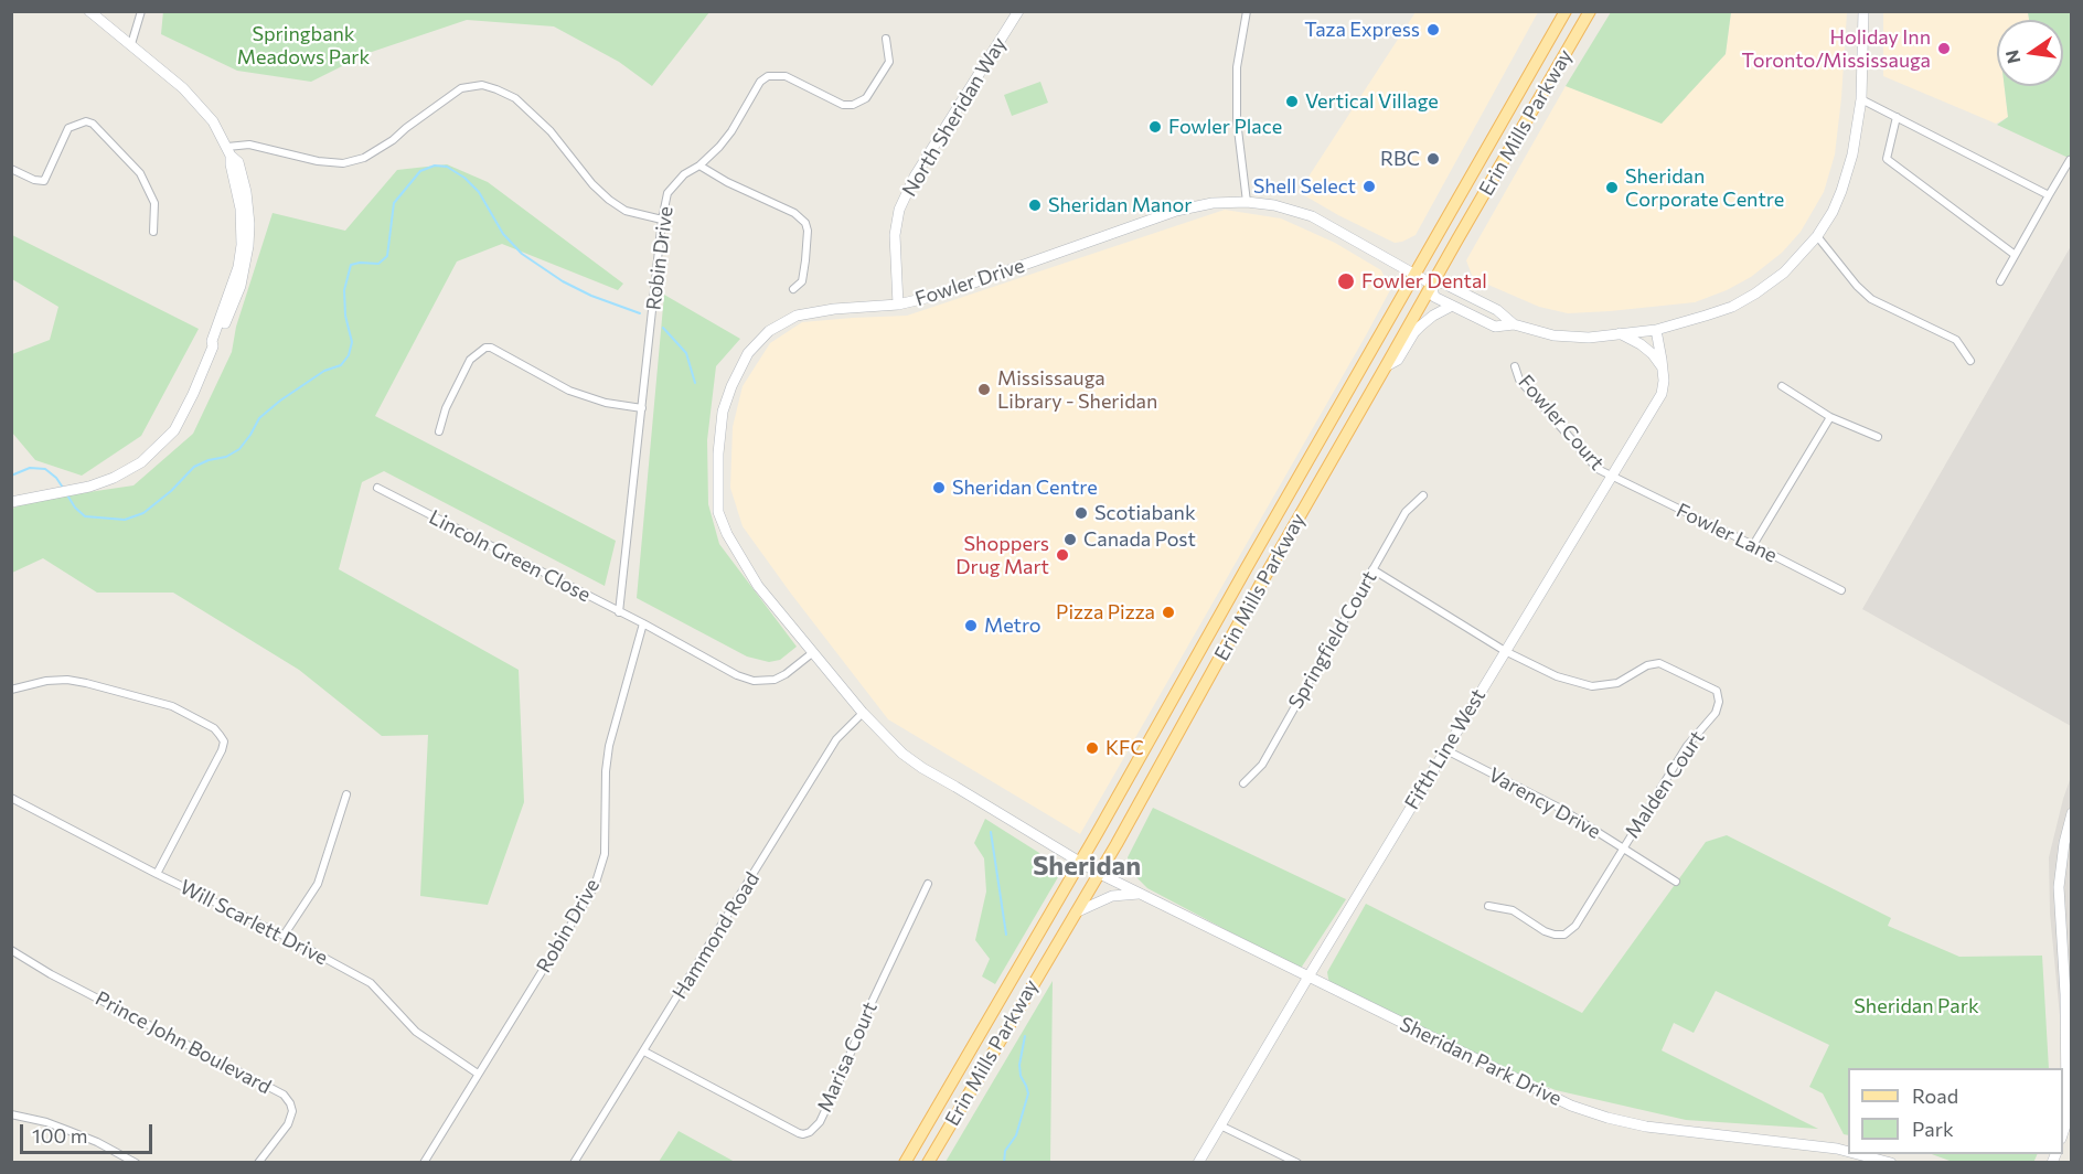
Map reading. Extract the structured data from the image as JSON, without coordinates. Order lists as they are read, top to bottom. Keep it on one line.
{"streets":{"main road":["Erin Mills Parkway"],"street":["North Sheridan Way","Robin Drive","Fowler Drive","Fowler Court","Fowler Lane","Lincoln Green Close","Springfield Court","Fifth Line West","Malden Court","Varency Drive","Will Scarlett Drive","Hammond Road","Prince John Boulevard","Marisa Court","Sheridan Park Drive"]},"crossings":[["North Sheridan Way","Fowler Drive"],["Erin Mills Parkway","Fowler Drive"],["Erin Mills Parkway","Sheridan Park Drive"],["Robin Drive","Lincoln Green Close"],["Robin Drive","Will Scarlett Drive"],["Fowler Drive","Lincoln Green Close"],["Fowler Drive","Hammond Road"],["Fowler Drive","Sheridan Park Drive"],["Fowler Court","Fowler Lane"],["Fowler Court","Fifth Line West"],["Fowler Lane","Fifth Line West"],["Fifth Line West","Malden Court"],["Fifth Line West","Varency Drive"],["Fifth Line West","Sheridan Park Drive"],["Malden Court","Varency Drive"],["Hammond Road","Marisa Court"],["Hammond Road","Sheridan Park Drive"]],"districts":["Sheridan"],"parks":["Springbank Meadows Park","Sheridan Park"],"places":["Taza Express","Holiday Inn Toronto/Mississauga","Vertical Village","Fowler Place","RBC","Shell Select","Sheridan Corporate Centre","Sheridan Manor","Fowler Dental","Mississauga Library - Sheridan","Sheridan Centre","Scotiabank","Canada Post","Shoppers Drug Mart","Pizza Pizza","Metro","KFC"],"legend":["Road","Park"],"scale_bar":"100 m","north":"left"}
